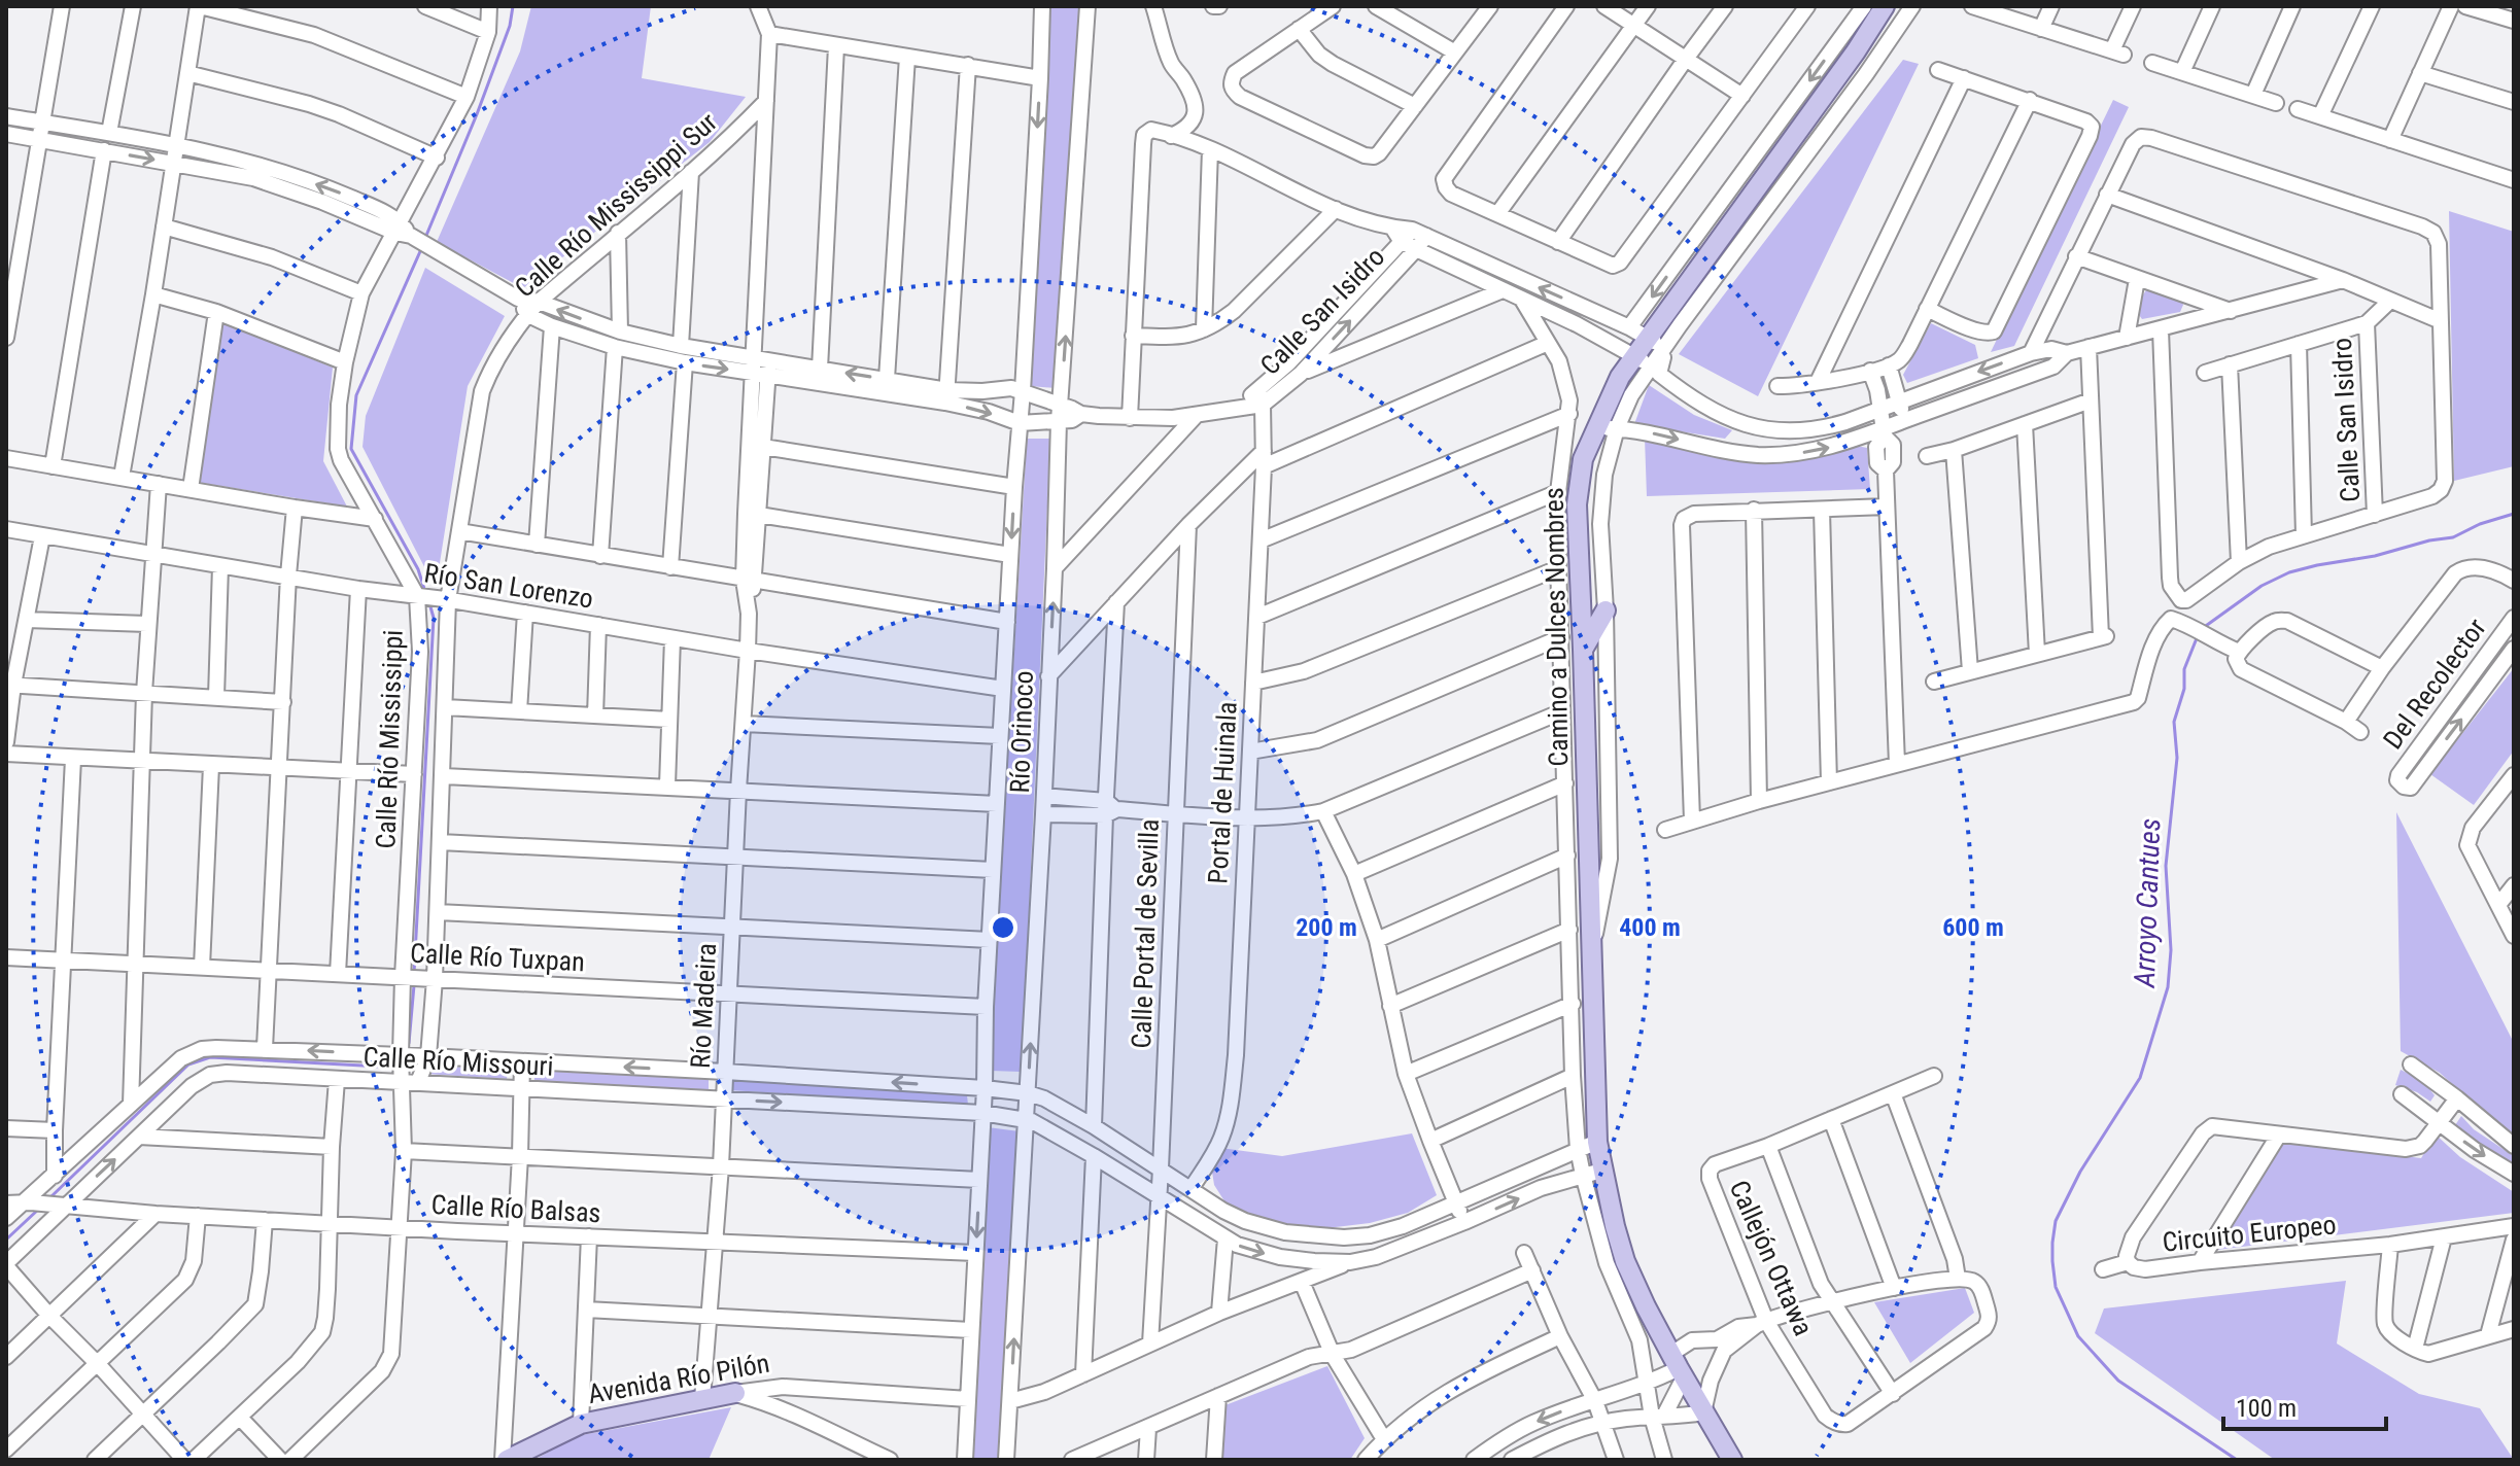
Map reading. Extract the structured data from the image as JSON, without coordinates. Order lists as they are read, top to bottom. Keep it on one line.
{"streets":{"main road":["Camino a Dulces Nombres","Avenida Río Pilón"],"street":["Calle Río Mississippi Sur","Calle San Isidro","Río San Lorenzo","Del Recolector","Río Orinoco","Calle Río Mississippi","Portal de Huinala","Calle Portal de Sevilla","Calle Río Tuxpan","Río Madeira","Calle Río Missouri","Calle Río Balsas","Circuito Europeo","Callejón Ottawa"]},"crossings":[["Calle Río Mississippi Sur","Río San Lorenzo"],["Calle Río Mississippi Sur","Calle Río Tuxpan"],["Calle Río Mississippi Sur","Río Madeira"],["Calle Río Mississippi Sur","Calle Río Missouri"],["Calle San Isidro","Portal de Huinala"],["Río San Lorenzo","Río Orinoco"],["Río San Lorenzo","Calle Río Mississippi"],["Río San Lorenzo","Río Madeira"],["Camino a Dulces Nombres","Calle Río Missouri"],["Río Orinoco","Calle Río Tuxpan"],["Río Orinoco","Calle Río Missouri"],["Río Orinoco","Calle Río Balsas"],["Río Orinoco","Avenida Río Pilón"],["Calle Río Mississippi","Calle Río Tuxpan"],["Calle Río Mississippi","Calle Río Missouri"],["Calle Río Mississippi","Calle Río Balsas"],["Portal de Huinala","Calle Río Missouri"],["Calle Portal de Sevilla","Calle Río Missouri"],["Calle Río Tuxpan","Río Madeira"],["Río Madeira","Calle Río Missouri"],["Río Madeira","Calle Río Balsas"],["Río Madeira","Avenida Río Pilón"],["Calle Río Missouri","Calle Río Balsas"]],"water":["Arroyo Cantues"],"scale_bar":"100 m","rings":["200 m","400 m","600 m"]}
